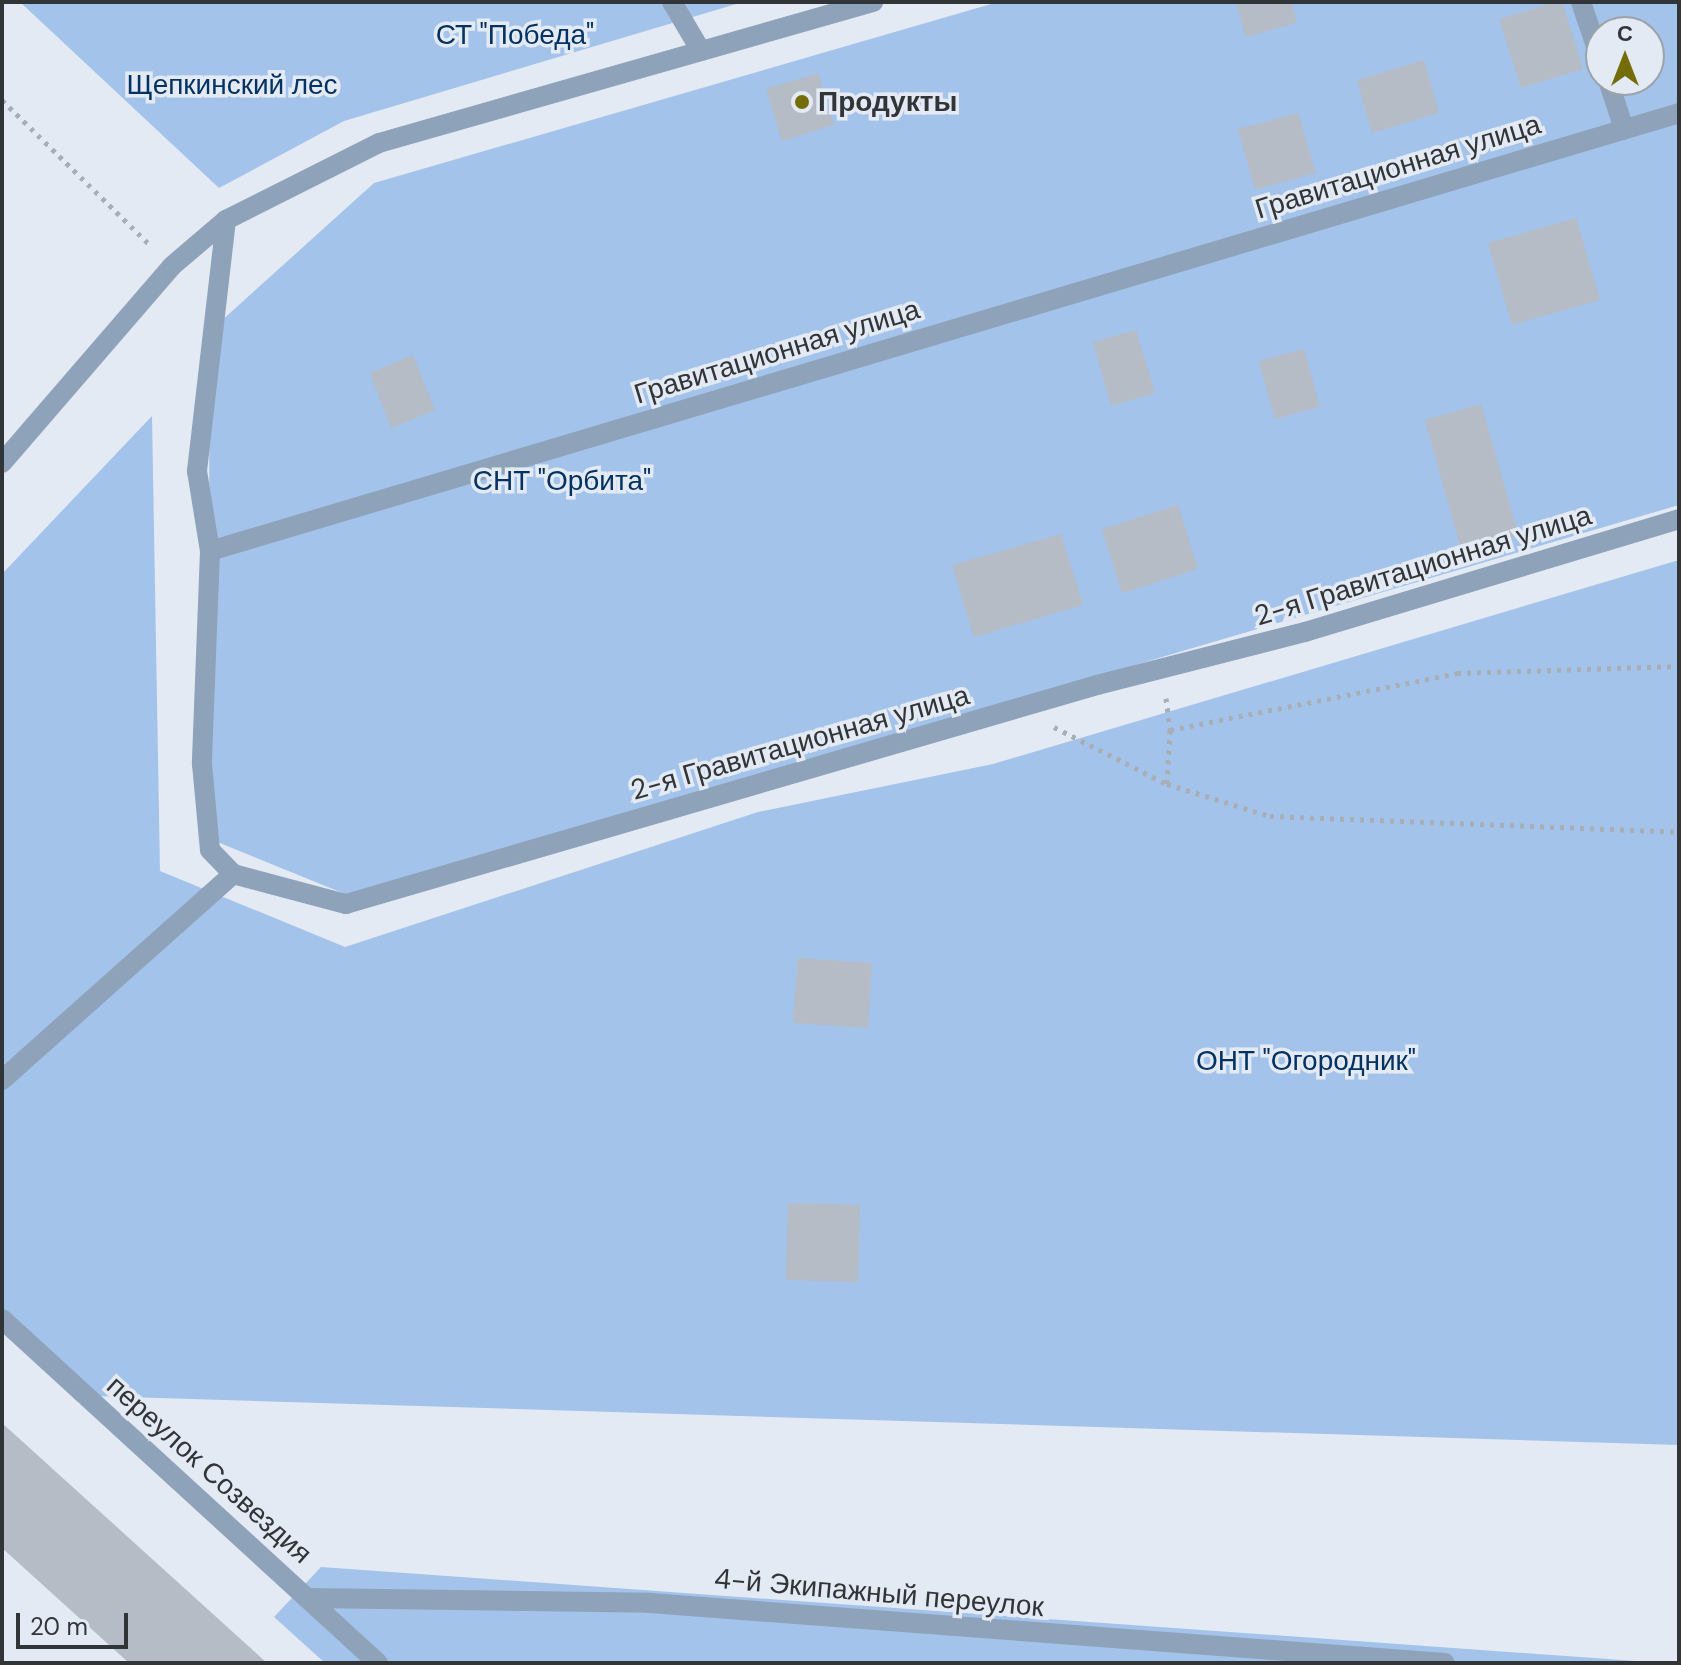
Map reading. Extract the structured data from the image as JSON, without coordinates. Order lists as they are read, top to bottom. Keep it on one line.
{"streets":{"street":["Гравитационная улица","2-я Гравитационная улица","переулок Созвездия","4-й Экипажный переулок"]},"crossings":[["переулок Созвездия","4-й Экипажный переулок"]],"parks":["СТ \"Победа\"","Щепкинский лес","СНТ \"Орбита\"","ОНТ \"Огородник\""],"places":["Продукты"],"scale_bar":"20 m","north":"top"}
